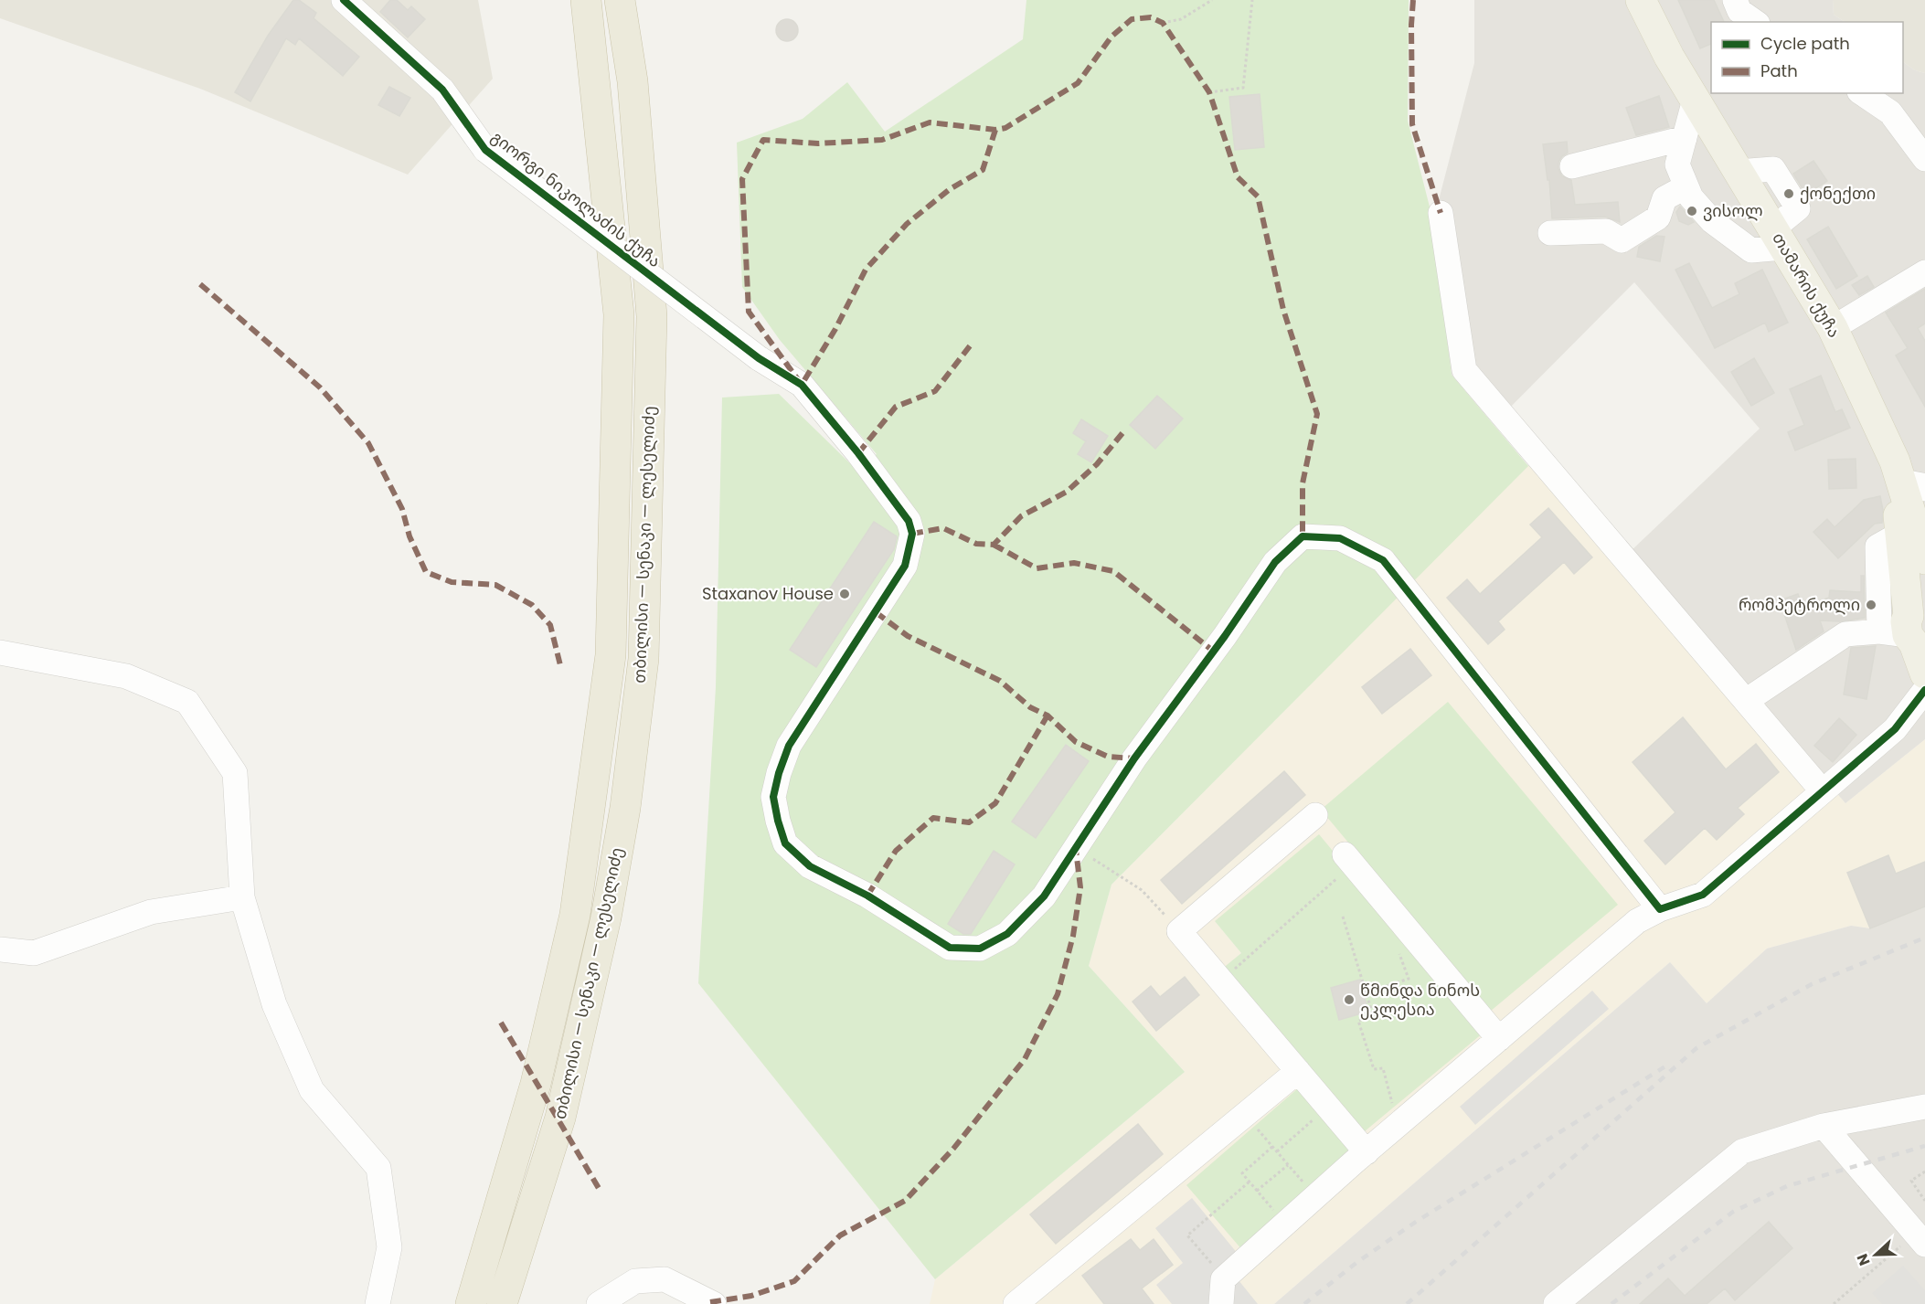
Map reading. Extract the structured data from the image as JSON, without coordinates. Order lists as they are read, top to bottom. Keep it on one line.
{"streets":{"highway":["თბილისი — სენაკი — ლესელიძე"],"main road":["თამარის ქუჩა"],"street":["გიორგი ნიკოლაძის ქუჩა"]},"places":["ქონექთი","ვისოლ","Staxanov House","რომპეტროლი","წმინდა ნინოს ეკლესია"],"legend":["Cycle path","Path"],"north":"left"}
